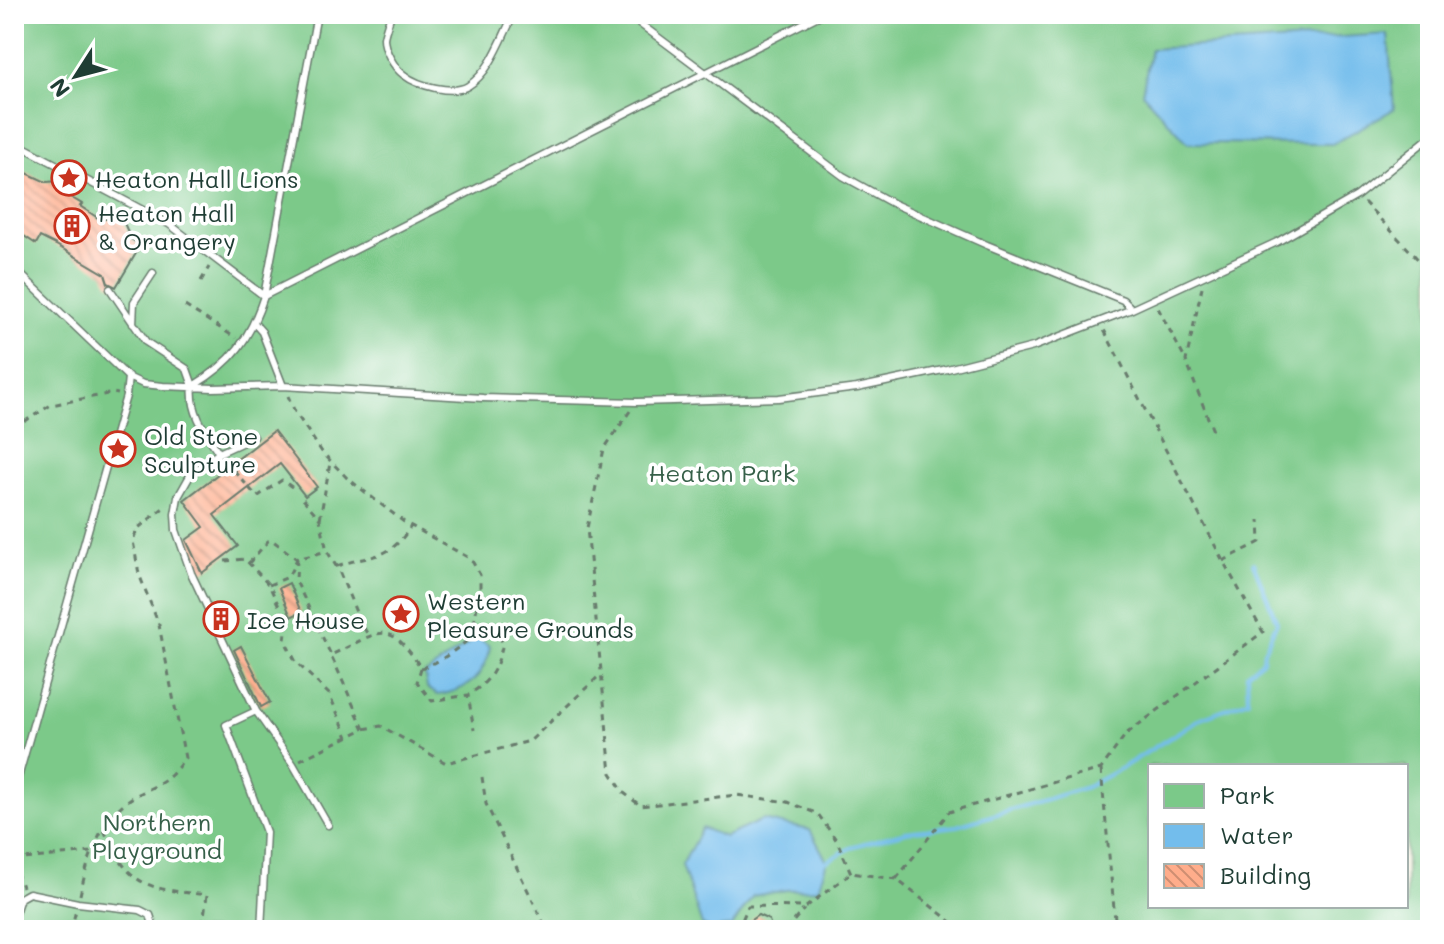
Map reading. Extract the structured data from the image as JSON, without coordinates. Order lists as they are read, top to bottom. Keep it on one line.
{"parks":["Heaton Park","Northern Playground"],"places":{"place":["Heaton Hall Lions","Old Stone Sculpture","Western Pleasure Grounds"],"building":["Heaton Hall & Orangery","Ice House"]},"legend":["Park","Water","Building"],"north":"bottom left"}
